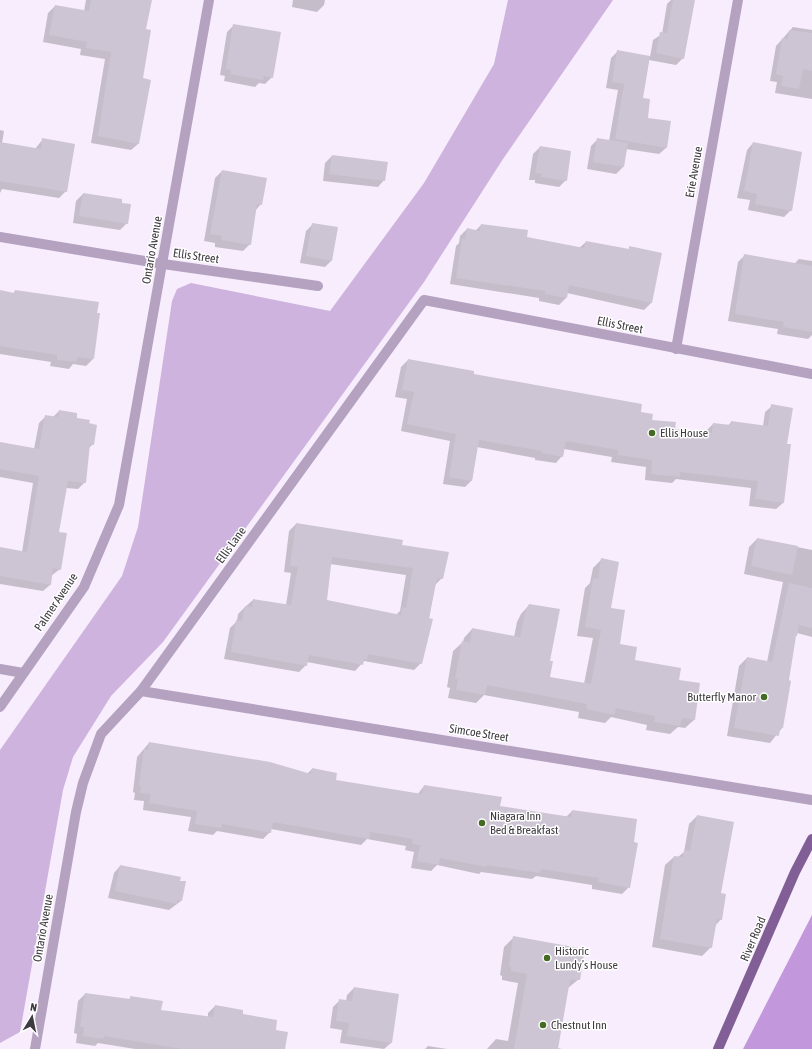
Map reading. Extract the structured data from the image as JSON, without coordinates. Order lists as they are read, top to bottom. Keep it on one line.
{"streets":{"main road":["River Road"],"street":["Erie Avenue","Ontario Avenue","Ellis Street","Ellis Lane","Palmer Avenue","Simcoe Street"]},"crossings":[["Erie Avenue","Ellis Street"],["Ontario Avenue","Ellis Street"],["Ontario Avenue","Ellis Lane"],["Ontario Avenue","Palmer Avenue"],["Ellis Street","Ellis Lane"],["Ellis Lane","Simcoe Street"]],"places":["Ellis House","Butterfly Manor","Niagara Inn Bed & Breakfast","Historic Lundy’s House","Chestnut Inn"],"north":"top"}
